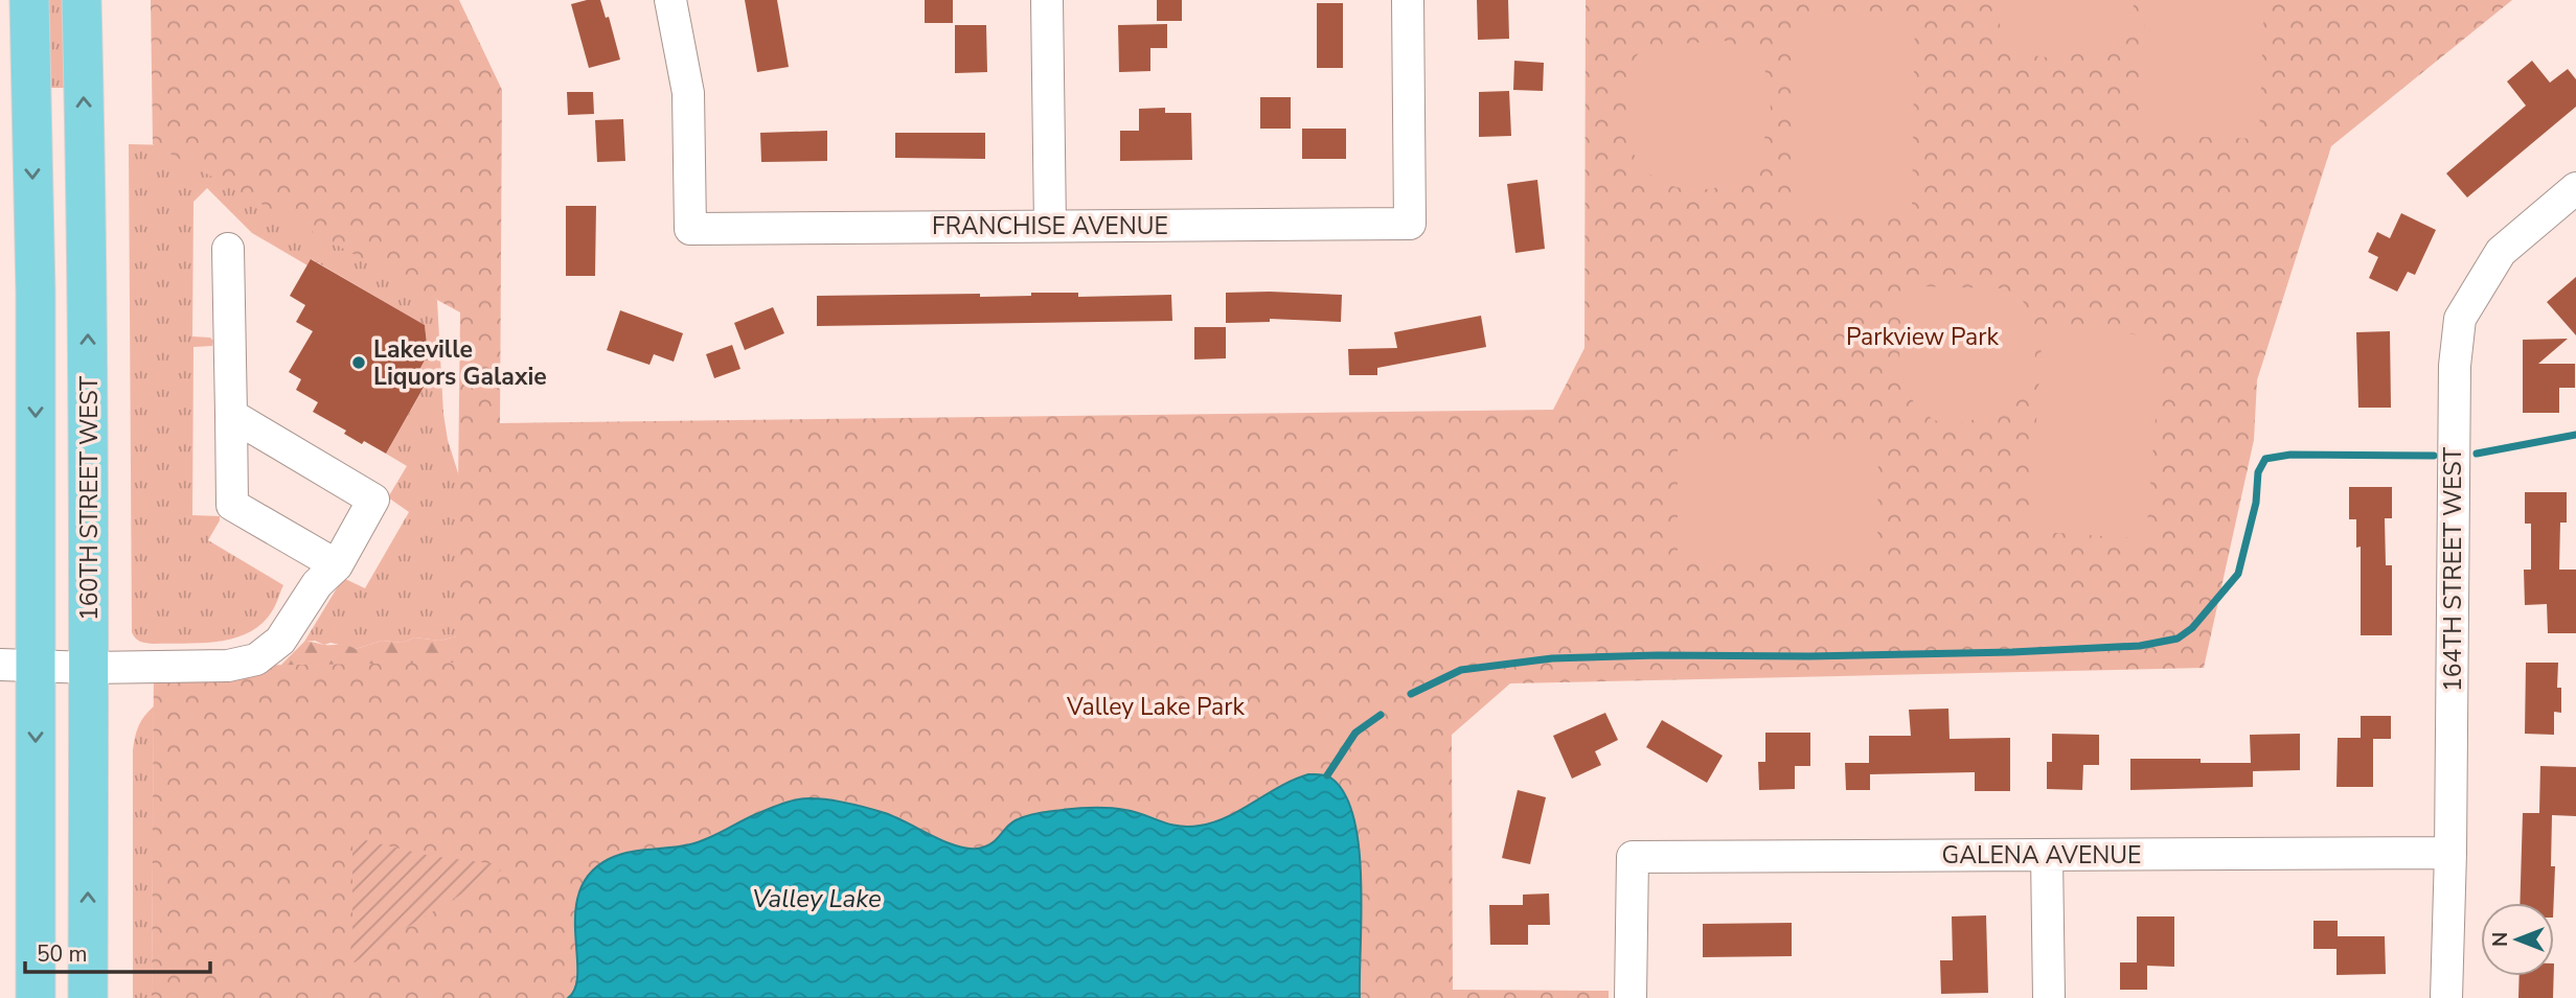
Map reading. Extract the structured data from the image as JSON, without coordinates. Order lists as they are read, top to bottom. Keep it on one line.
{"streets":{"main road":["160TH STREET WEST"],"street":["FRANCHISE AVENUE","164TH STREET WEST","GALENA AVENUE"]},"crossings":[["164TH STREET WEST","GALENA AVENUE"]],"water":["Valley Lake"],"parks":["Parkview Park","Valley Lake Park"],"places":["Lakeville Liquors Galaxie"],"scale_bar":"50 m","north":"left"}
